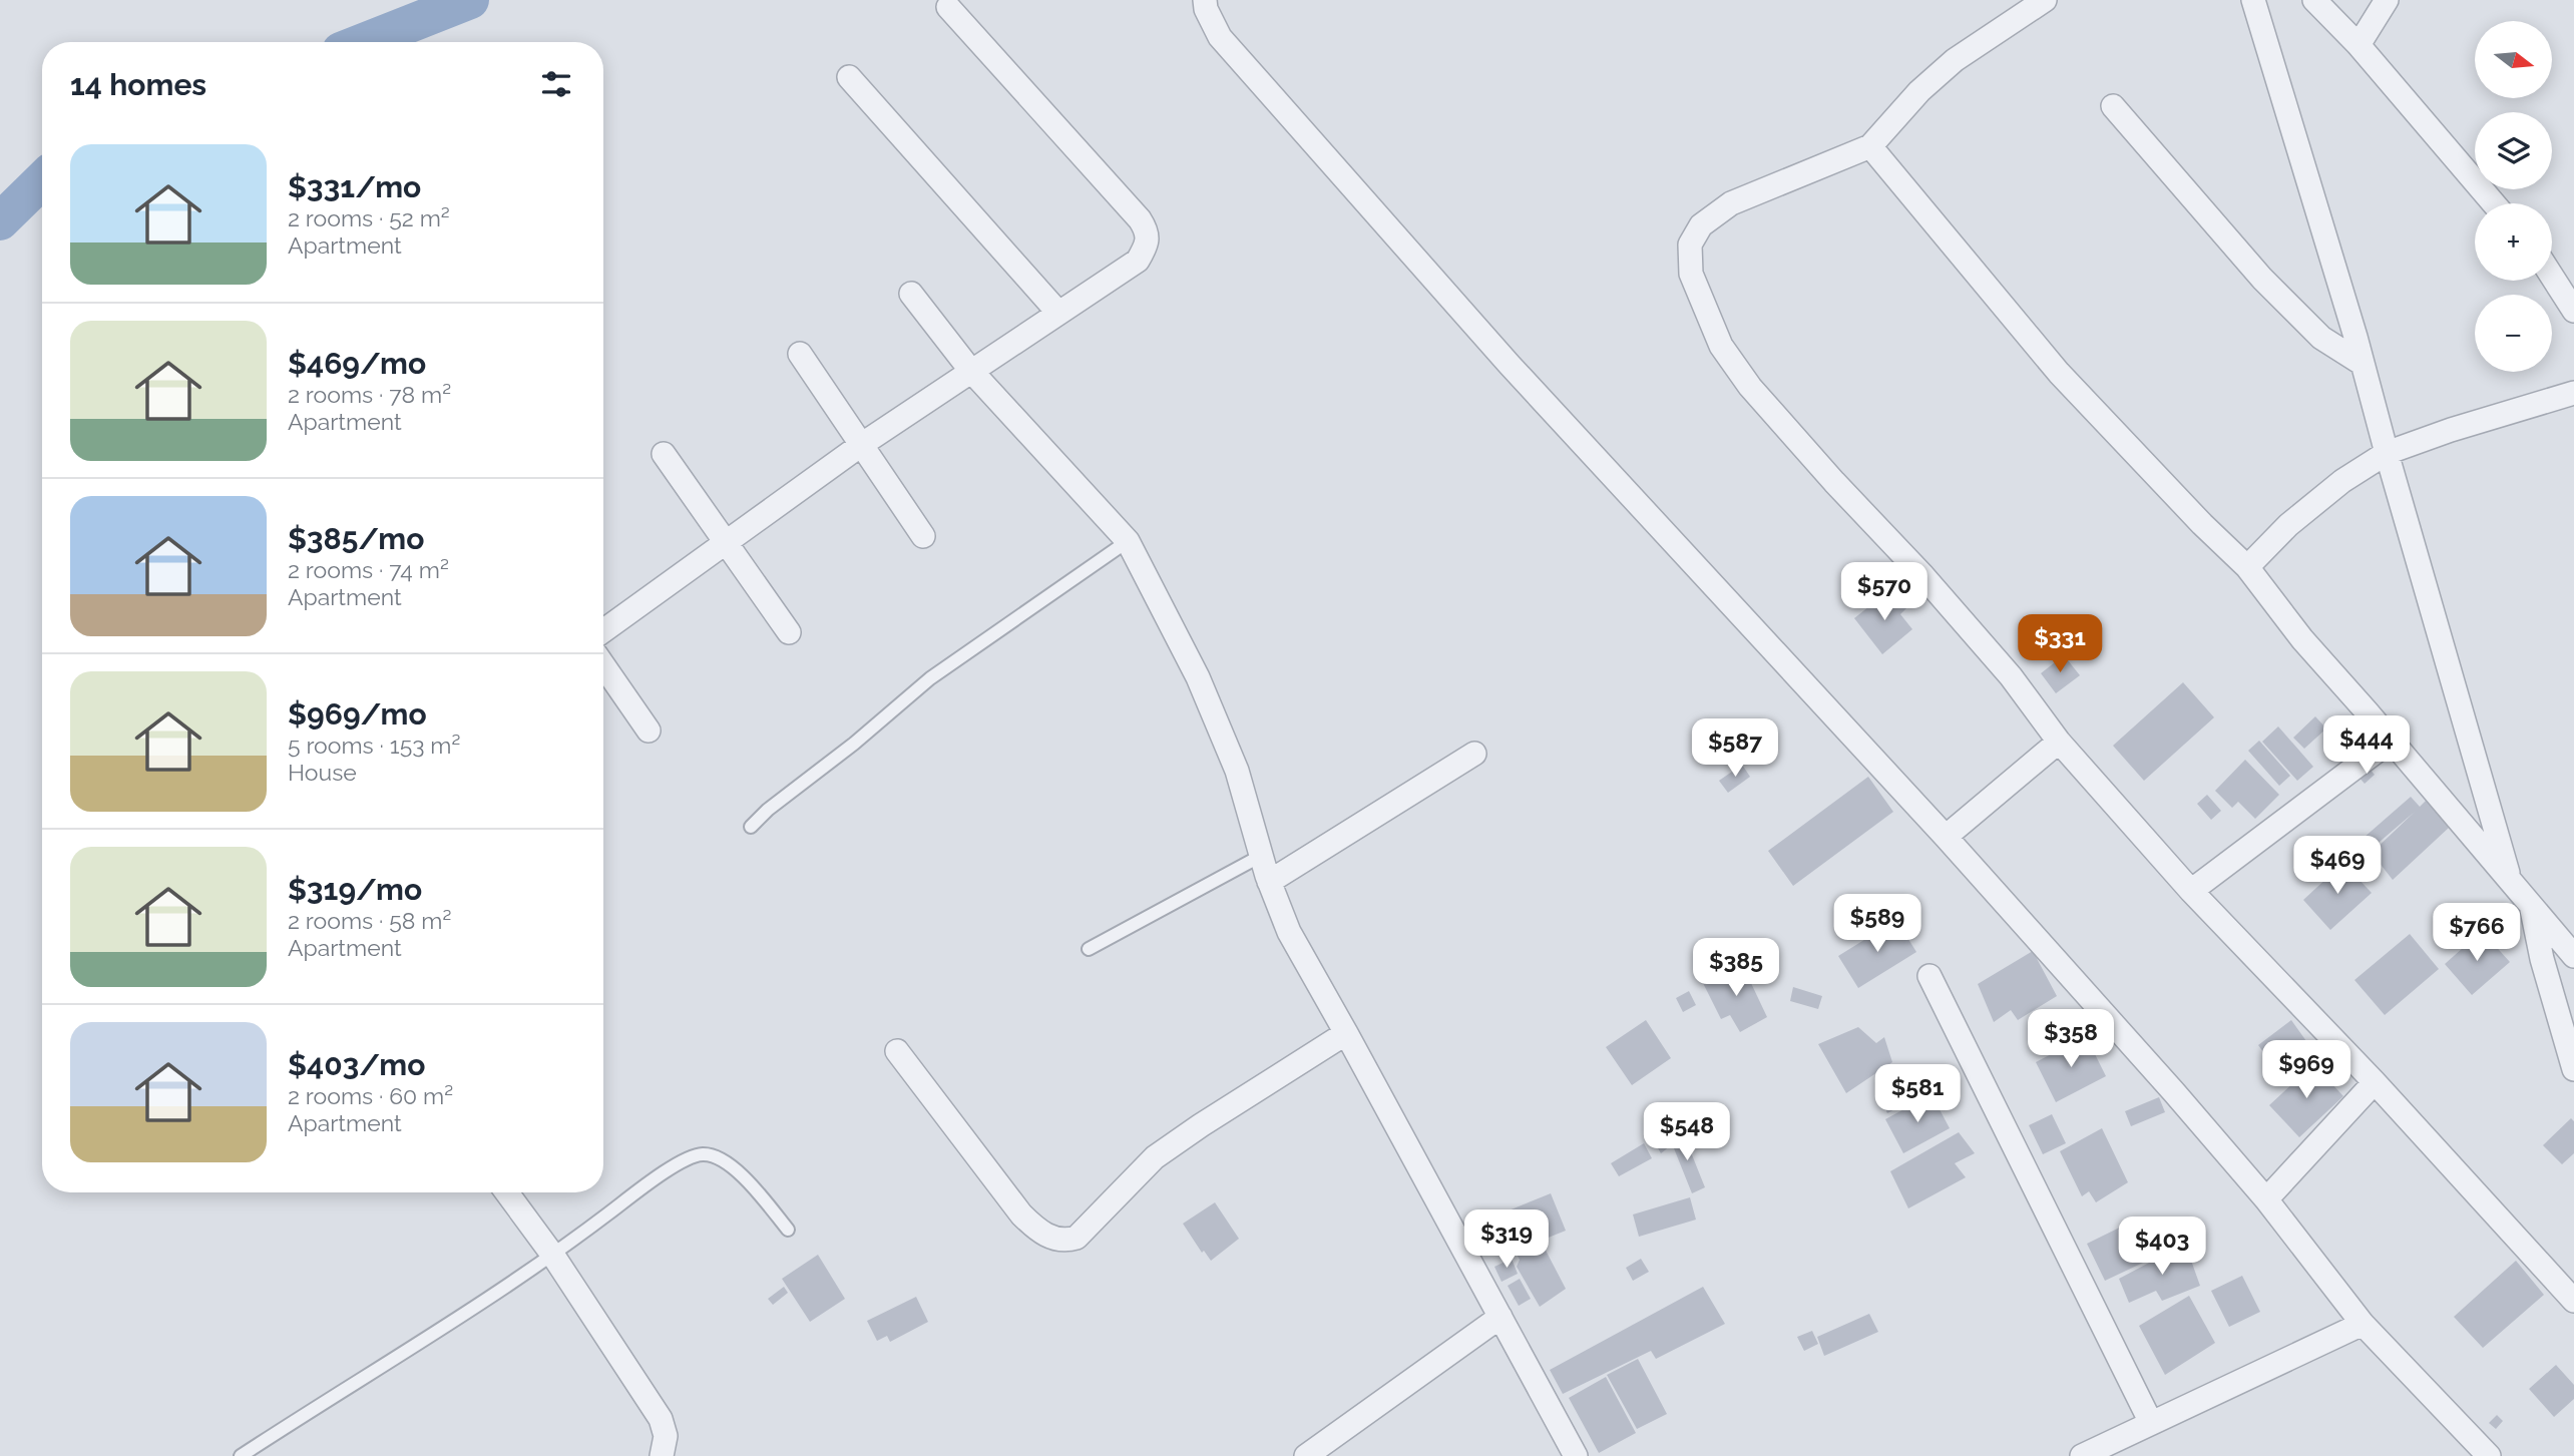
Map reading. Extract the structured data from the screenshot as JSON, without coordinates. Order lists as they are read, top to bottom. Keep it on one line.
{"north":"right","page":{"map_buttons":["+","−"],"heading":"14 homes","list":[{"name":"$331/mo","note":"2 rooms · 52 m² · Apartment"},{"name":"$469/mo","note":"2 rooms · 78 m² · Apartment"},{"name":"$385/mo","note":"2 rooms · 74 m² · Apartment"},{"name":"$969/mo","note":"5 rooms · 153 m² · House"},{"name":"$319/mo","note":"2 rooms · 58 m² · Apartment"},{"name":"$403/mo","note":"2 rooms · 60 m² · Apartment"}],"price":["$570","$331","$444","$587","$469","$589","$766","$385","$358","$969","$581","$548","$319","$403"]}}
